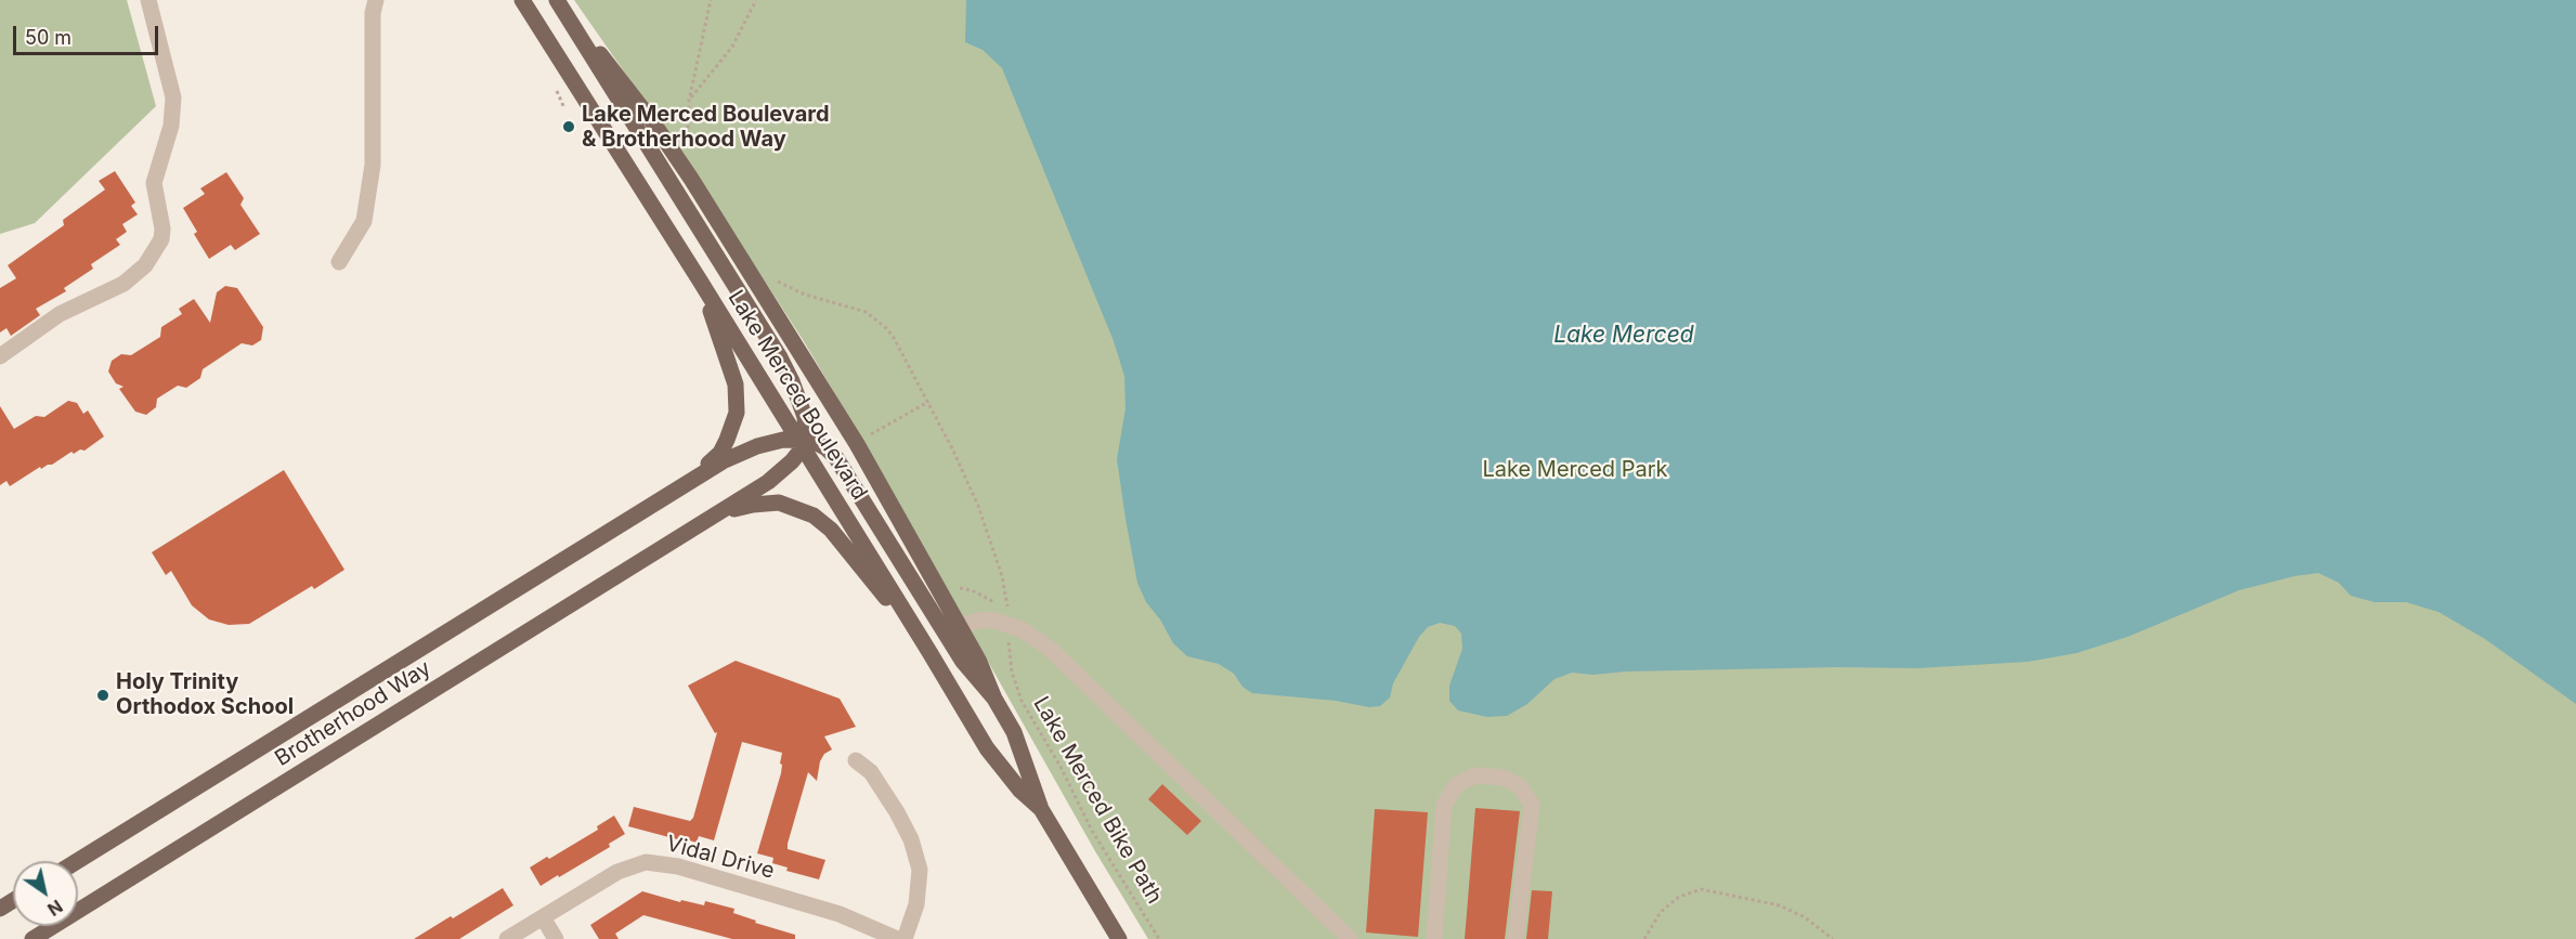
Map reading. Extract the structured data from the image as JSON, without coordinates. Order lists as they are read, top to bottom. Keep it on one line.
{"streets":{"main road":["Lake Merced Boulevard","Brotherhood Way"],"street":["Vidal Drive"],"path":["Lake Merced Bike Path"]},"water":["Lake Merced"],"parks":["Lake Merced Park"],"places":["Lake Merced Boulevard & Brotherhood Way","Holy Trinity Orthodox School"],"scale_bar":"50 m","north":"bottom right"}
